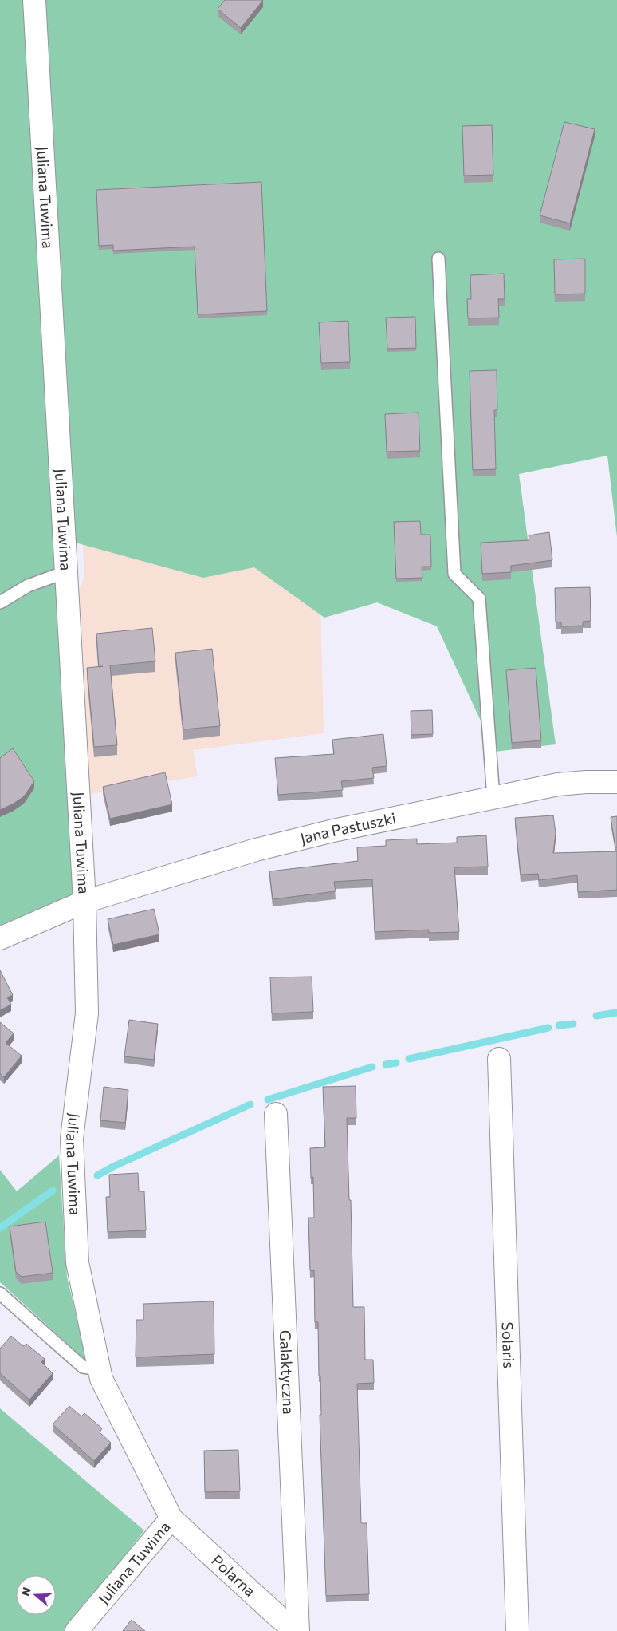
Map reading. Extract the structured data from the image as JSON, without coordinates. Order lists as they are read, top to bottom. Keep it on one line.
{"streets":{"street":["Juliana Tuwima","Jana Pastuszki","Solaris","Galaktyczna","Polarna"]},"crossings":[["Juliana Tuwima","Jana Pastuszki"],["Juliana Tuwima","Polarna"],["Galaktyczna","Polarna"]],"north":"left"}
